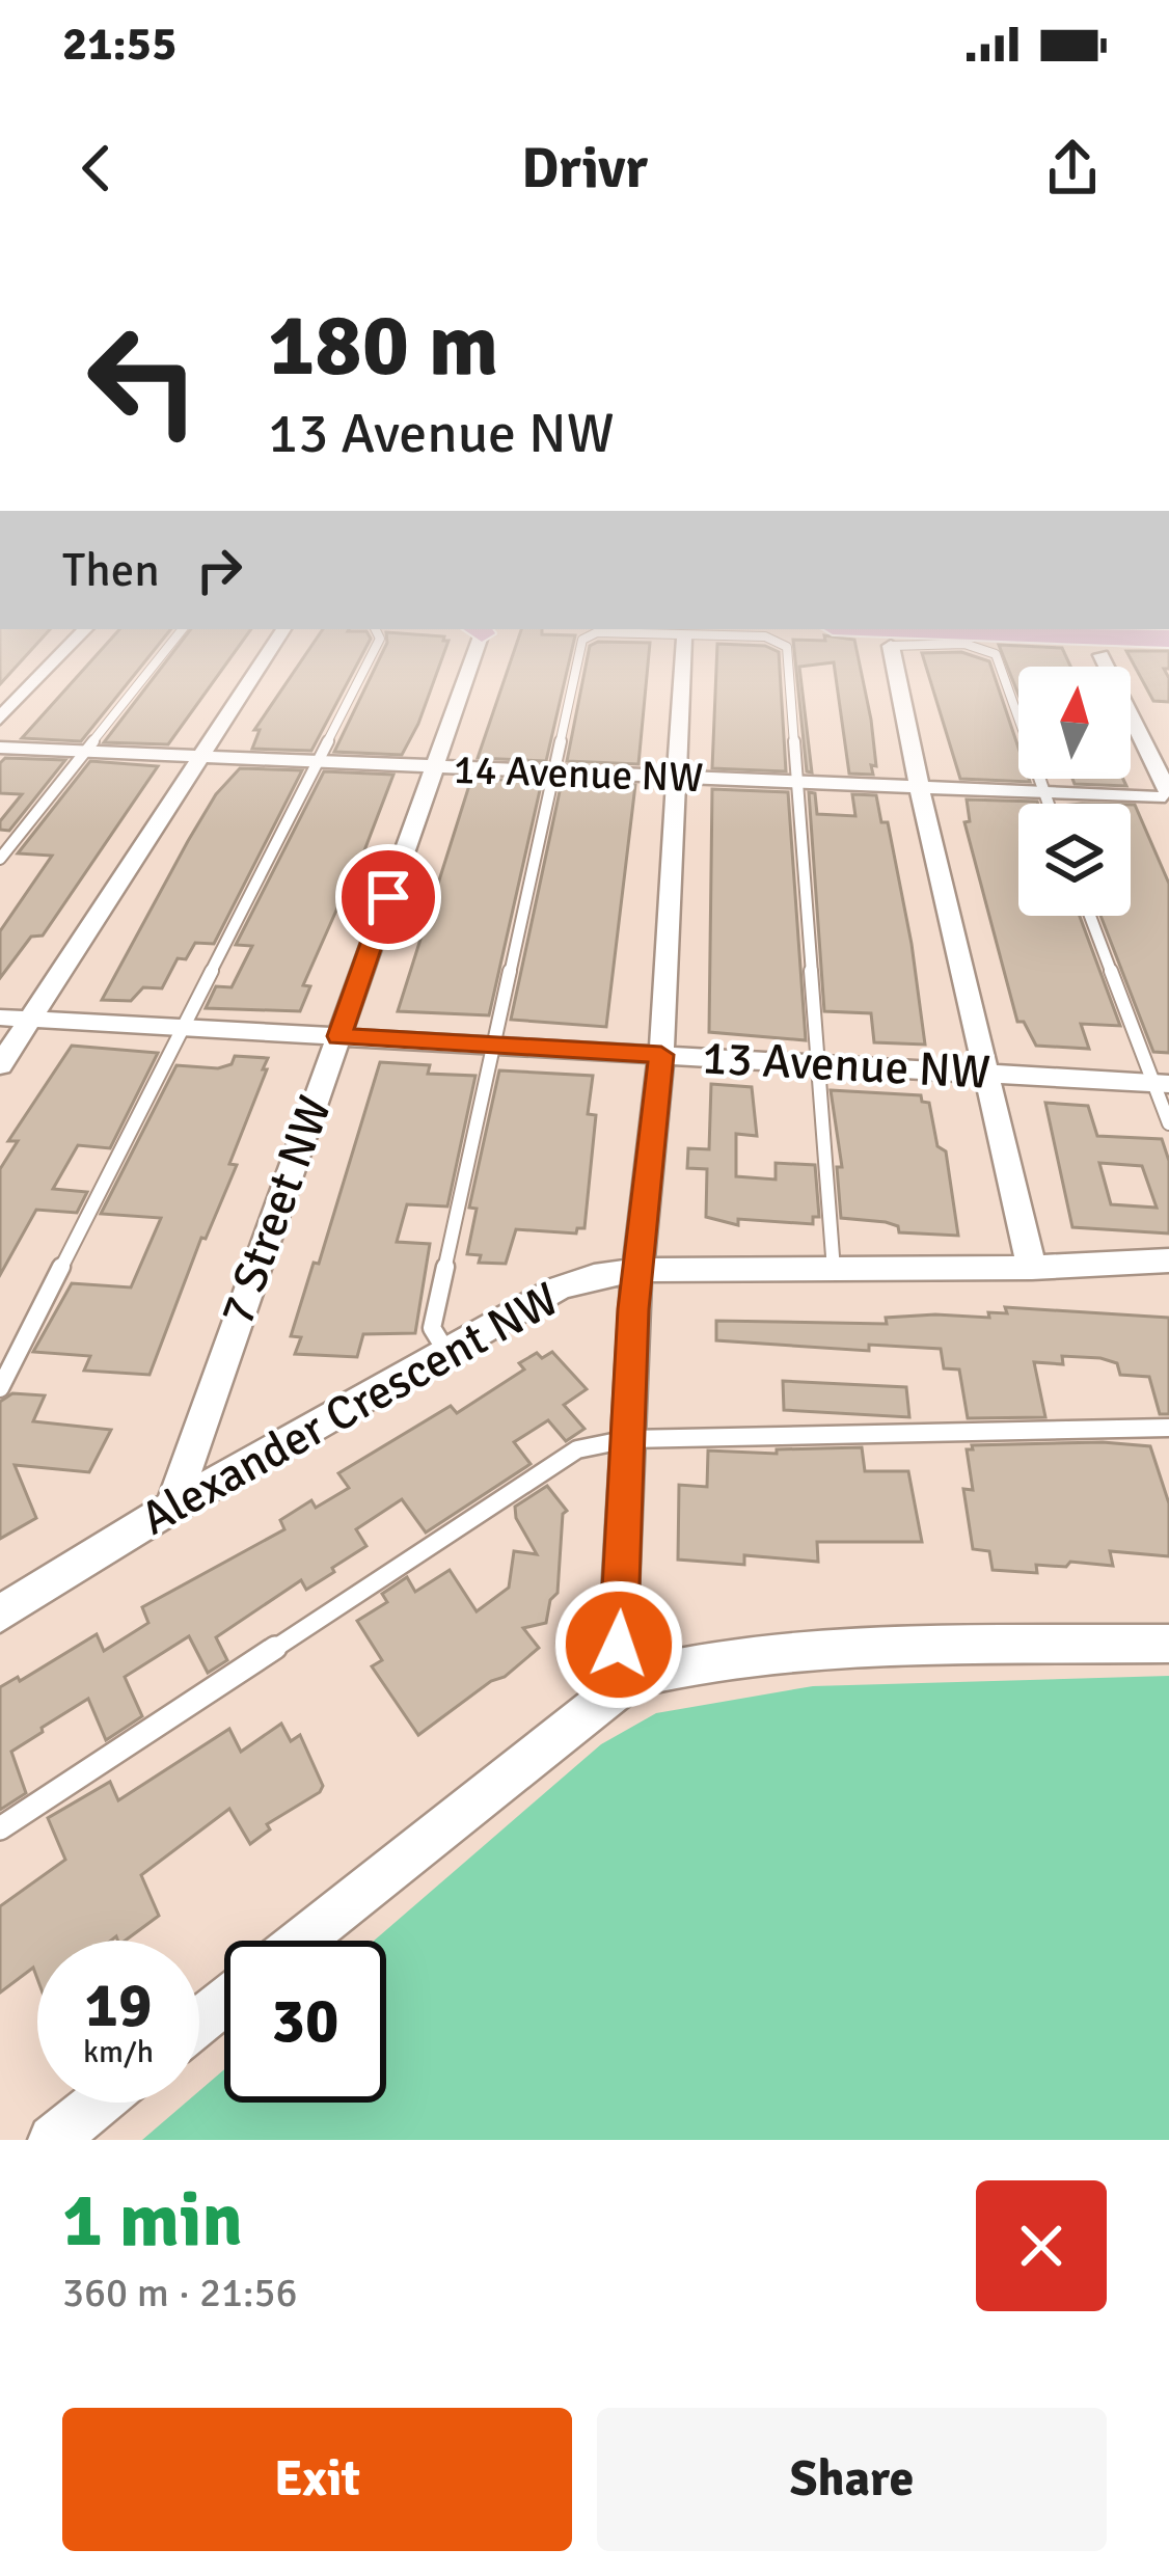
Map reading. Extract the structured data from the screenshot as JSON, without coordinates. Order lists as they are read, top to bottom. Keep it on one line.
{"streets":{"street":["14 Avenue NW","13 Avenue NW","7 Street NW","Alexander Crescent NW"]},"crossings":[["14 Avenue NW","7 Street NW"],["13 Avenue NW","7 Street NW"],["7 Street NW","Alexander Crescent NW"]],"north":"top","page":{"status":"21:55","header":"Drivr","turn":["180 m","13 Avenue NW"],"then":"Then","speed":"19 km/h","limit":"30","heading":["1 min","360 m · 21:56"],"buttons":["Exit","Share"]}}
